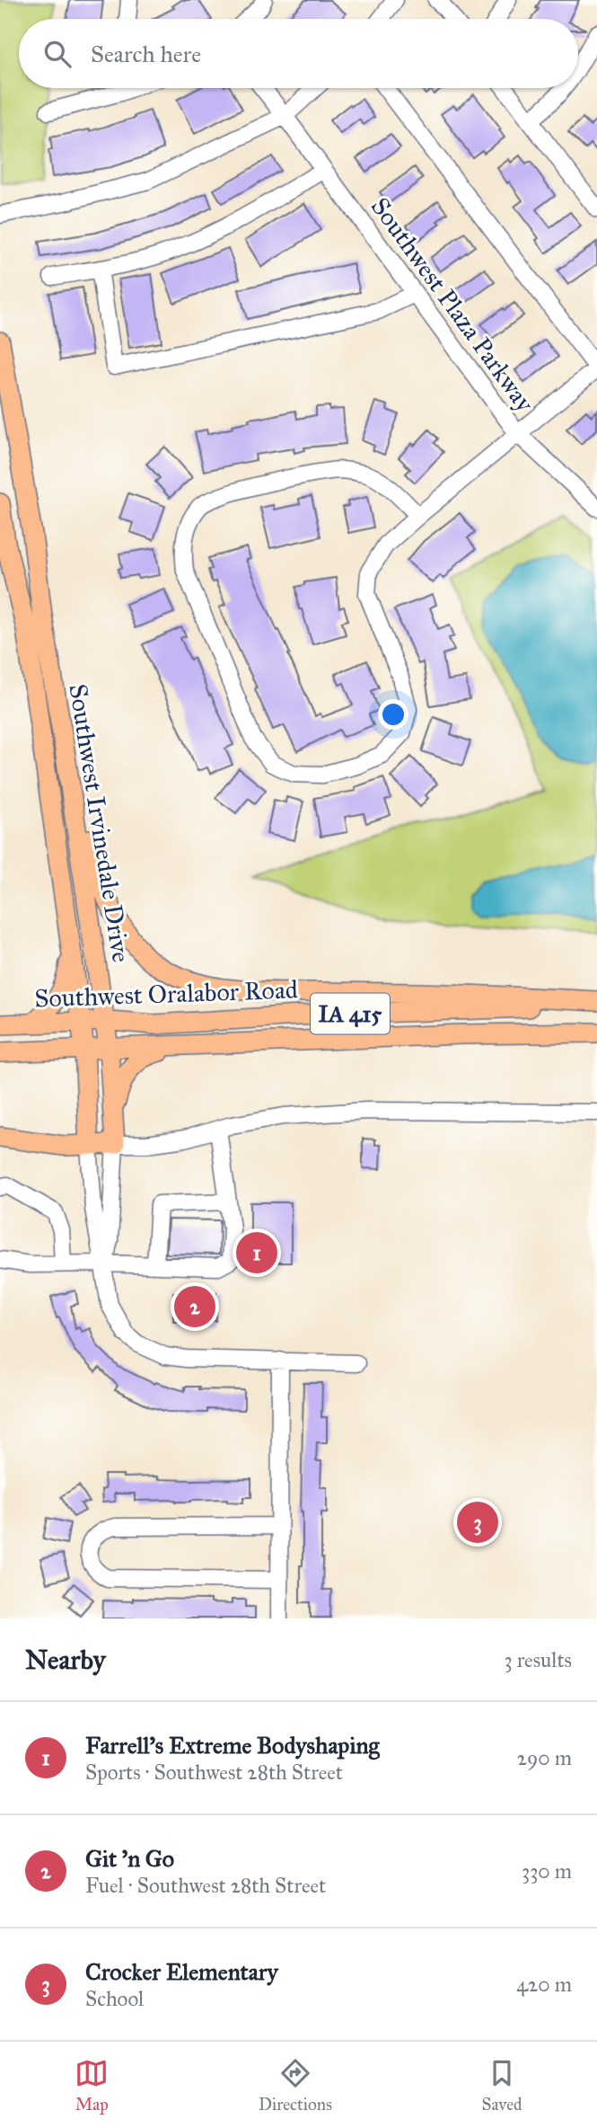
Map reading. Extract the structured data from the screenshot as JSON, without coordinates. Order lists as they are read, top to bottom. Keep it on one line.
{"streets":{"main road":["Southwest Irvinedale Drive","Southwest Oralabor Road","IA 415"],"street":["Southwest Plaza Parkway"]},"crossings":[["Southwest Irvinedale Drive","Southwest Oralabor Road"]],"page":{"search":"Search here","pins":["1","2","3"],"heading":["Nearby","3 results"],"list":[{"mark":"1","name":"Farrell's Extreme Bodyshaping","note":"Sports · Southwest 28th Street","value":"290 m"},{"mark":"2","name":"Git 'n Go","note":"Fuel · Southwest 28th Street","value":"330 m"},{"mark":"3","name":"Crocker Elementary","note":"School","value":"420 m"}],"nav":["Map","Directions","Saved"]}}
